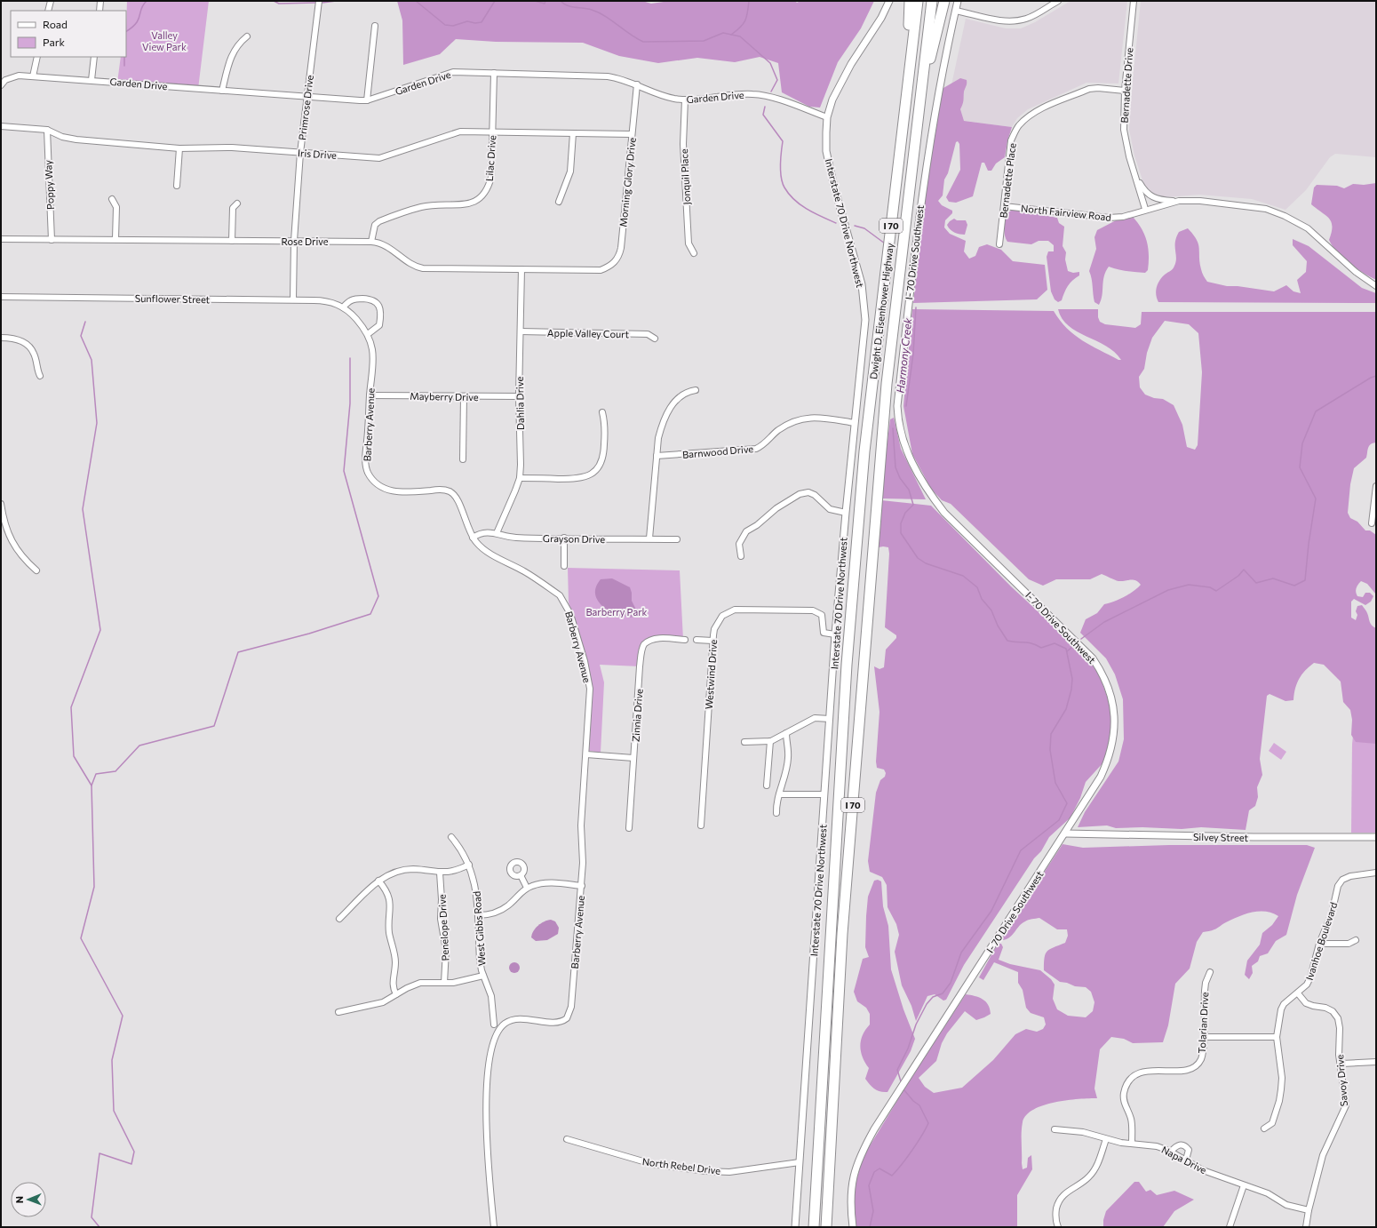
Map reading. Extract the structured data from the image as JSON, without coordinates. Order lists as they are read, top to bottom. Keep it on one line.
{"streets":{"highway":["I 70","Dwight D. Eisenhower Highway"],"street":["Garden Drive","Bernadette Drive","Primrose Drive","Iris Drive","Lilac Drive","Jonquil Place","Bernadette Place","Morning Glory Drive","Poppy Way","North Fairview Road","Interstate 70 Drive Northwest","Rose Drive","I- 70 Drive Southwest","Sunflower Street","Apple Valley Court","Mayberry Drive","Dahlia Drive","Barberry Avenue","Barnwood Drive","Grayson Drive","Westwind Drive","Zinnia Drive","Silvey Street","Penelope Drive","West Gibbs Road","Ivanhoe Boulevard","Tolarian Drive","Savoy Drive","Napa Drive","North Rebel Drive"]},"crossings":[["Garden Drive","Primrose Drive"],["Garden Drive","Lilac Drive"],["Garden Drive","Jonquil Place"],["Garden Drive","Morning Glory Drive"],["Garden Drive","Interstate 70 Drive Northwest"],["Bernadette Drive","Bernadette Place"],["Bernadette Drive","North Fairview Road"],["Primrose Drive","Iris Drive"],["Primrose Drive","Rose Drive"],["Primrose Drive","Sunflower Street"],["Iris Drive","Lilac Drive"],["Iris Drive","Morning Glory Drive"],["Iris Drive","Poppy Way"],["Lilac Drive","Rose Drive"],["Bernadette Place","North Fairview Road"],["Morning Glory Drive","Rose Drive"],["Poppy Way","Rose Drive"],["Interstate 70 Drive Northwest","Barnwood Drive"],["Interstate 70 Drive Northwest","Westwind Drive"],["Interstate 70 Drive Northwest","North Rebel Drive"],["Rose Drive","Dahlia Drive"],["I- 70 Drive Southwest","Silvey Street"],["Sunflower Street","Barberry Avenue"],["Apple Valley Court","Dahlia Drive"],["Mayberry Drive","Dahlia Drive"],["Mayberry Drive","Barberry Avenue"],["Dahlia Drive","Grayson Drive"],["Barberry Avenue","Grayson Drive"],["Ivanhoe Boulevard","Savoy Drive"],["Tolarian Drive","Napa Drive"],["Savoy Drive","Napa Drive"]],"water":["Harmony Creek"],"parks":["Valley View Park","Barberry Park"],"legend":["Road","Park"],"north":"left"}
